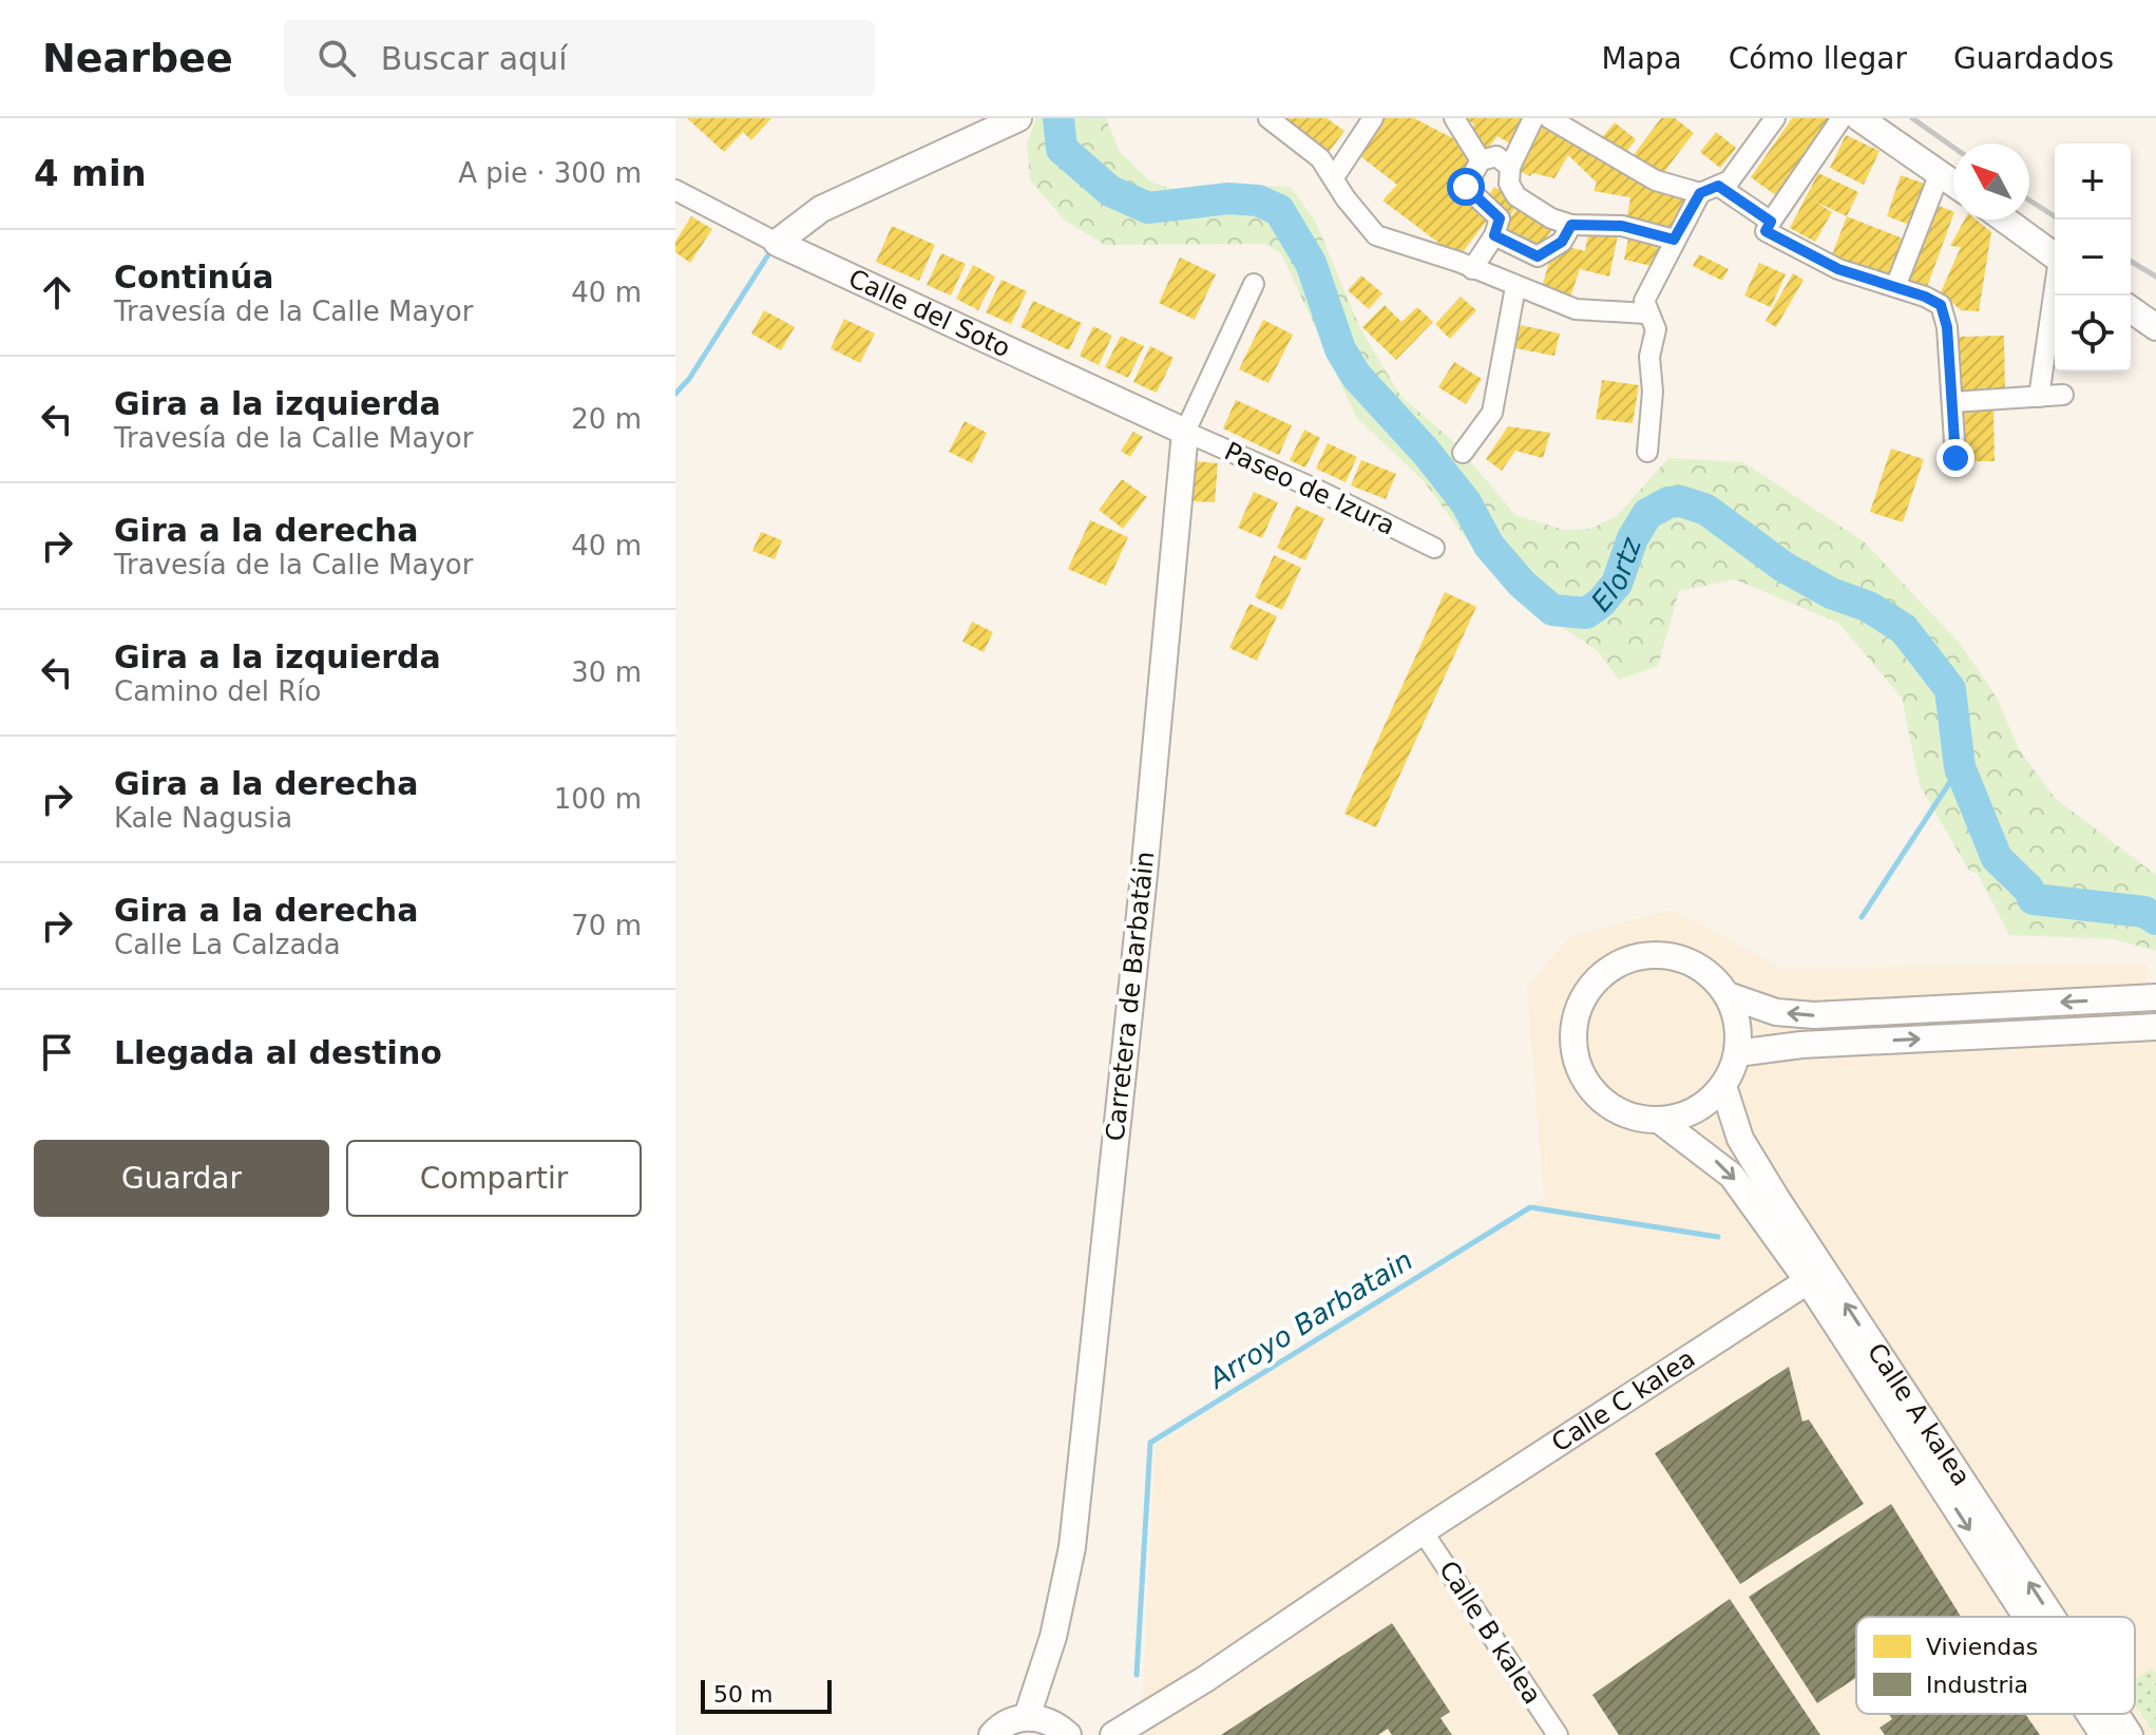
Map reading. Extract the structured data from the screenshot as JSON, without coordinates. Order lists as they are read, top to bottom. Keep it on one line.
{"streets":{"street":["Calle del Soto","Paseo de Izura","Carretera de Barbatáin","Calle C kalea","Calle A kalea","Calle B kalea"]},"crossings":[["Calle del Soto","Paseo de Izura"],["Calle del Soto","Carretera de Barbatáin"],["Paseo de Izura","Carretera de Barbatáin"],["Calle C kalea","Calle A kalea"],["Calle C kalea","Calle B kalea"]],"water":["Elortz","Arroyo Barbatain"],"legend":["Viviendas","Industria"],"scale_bar":"50 m","north":"top left","page":{"header":"Nearbee","search":"Buscar aquí","nav":["Mapa","Cómo llegar","Guardados"],"heading":["4 min","A pie · 300 m"],"map_buttons":["+","−"],"list":[["Continúa","Travesía de la Calle Mayor","40 m"],["Gira a la izquierda","Travesía de la Calle Mayor","20 m"],["Gira a la derecha","Travesía de la Calle Mayor","40 m"],["Gira a la izquierda","Camino del Río","30 m"],["Gira a la derecha","Kale Nagusia","100 m"],["Gira a la derecha","Calle La Calzada","70 m"],"Llegada al destino"],"buttons":["Guardar","Compartir"],"scale":"50 m"}}
